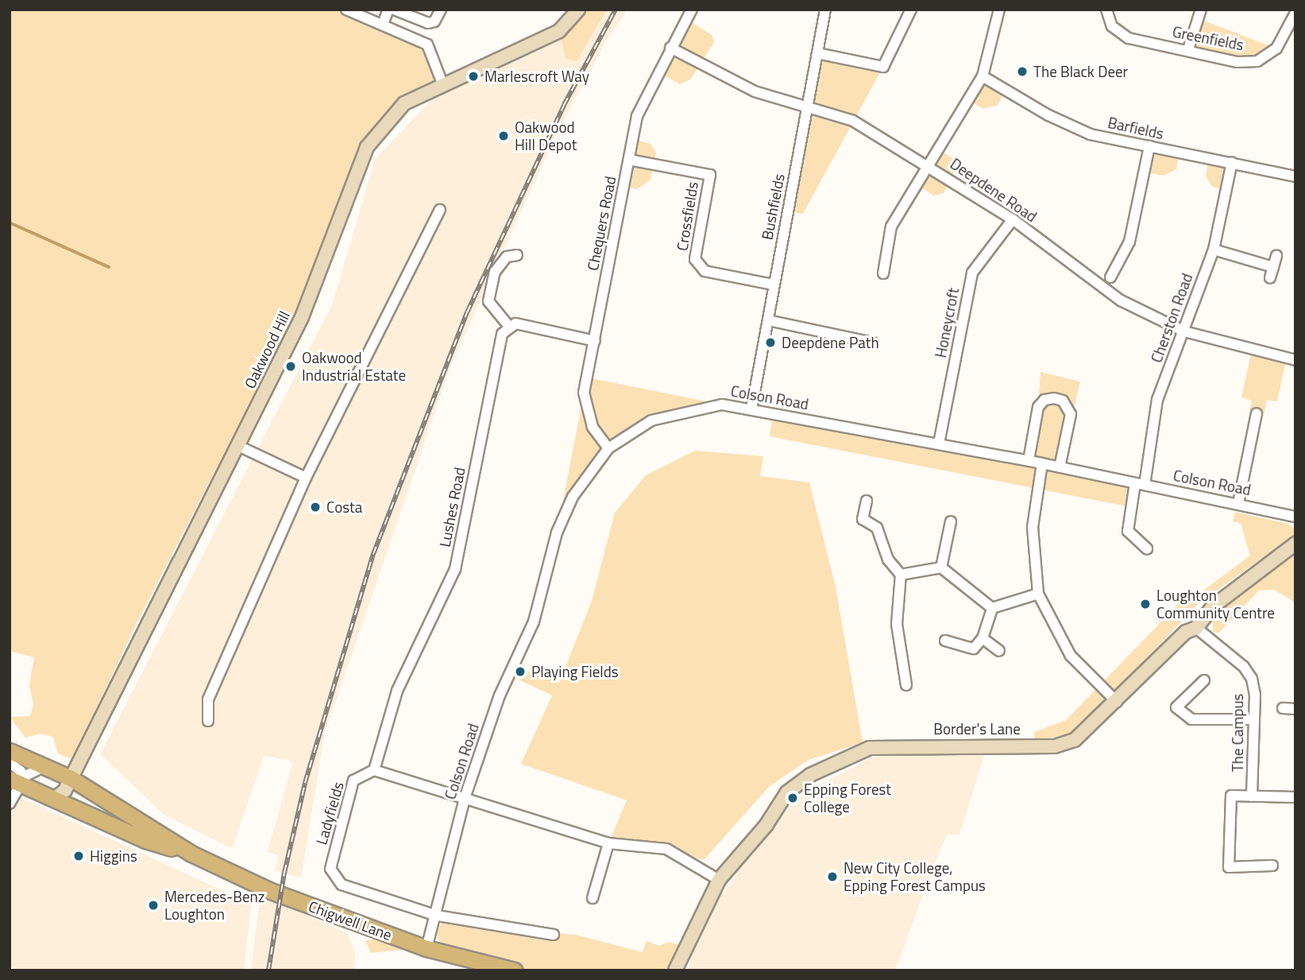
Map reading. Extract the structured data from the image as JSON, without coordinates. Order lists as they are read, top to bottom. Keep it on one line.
{"streets":{"main road":["Chigwell Lane"],"street":["Greenfields","Barfields","Deepdene Road","Bushfields","Crossfields","Chequers Road","Cherston Road","Honeycroft","Oakwood Hill","Colson Road","Lushes Road","Border's Lane","The Campus","Ladyfields"]},"crossings":[["Barfields","Cherston Road"],["Deepdene Road","Bushfields"],["Deepdene Road","Chequers Road"],["Deepdene Road","Cherston Road"],["Deepdene Road","Honeycroft"],["Bushfields","Crossfields"],["Bushfields","Colson Road"],["Crossfields","Chequers Road"],["Chequers Road","Colson Road"],["Cherston Road","Colson Road"],["Honeycroft","Colson Road"],["Oakwood Hill","Chigwell Lane"],["Colson Road","Ladyfields"],["Colson Road","Chigwell Lane"],["Lushes Road","Ladyfields"],["Border's Lane","The Campus"]],"places":["The Black Deer","Marlescroft Way","Oakwood Hill Depot","Deepdene Path","Oakwood Industrial Estate","Costa","Loughton Community Centre","Playing Fields","Epping Forest College","Higgins","New City College, Epping Forest Campus","Mercedes-Benz Loughton"]}
